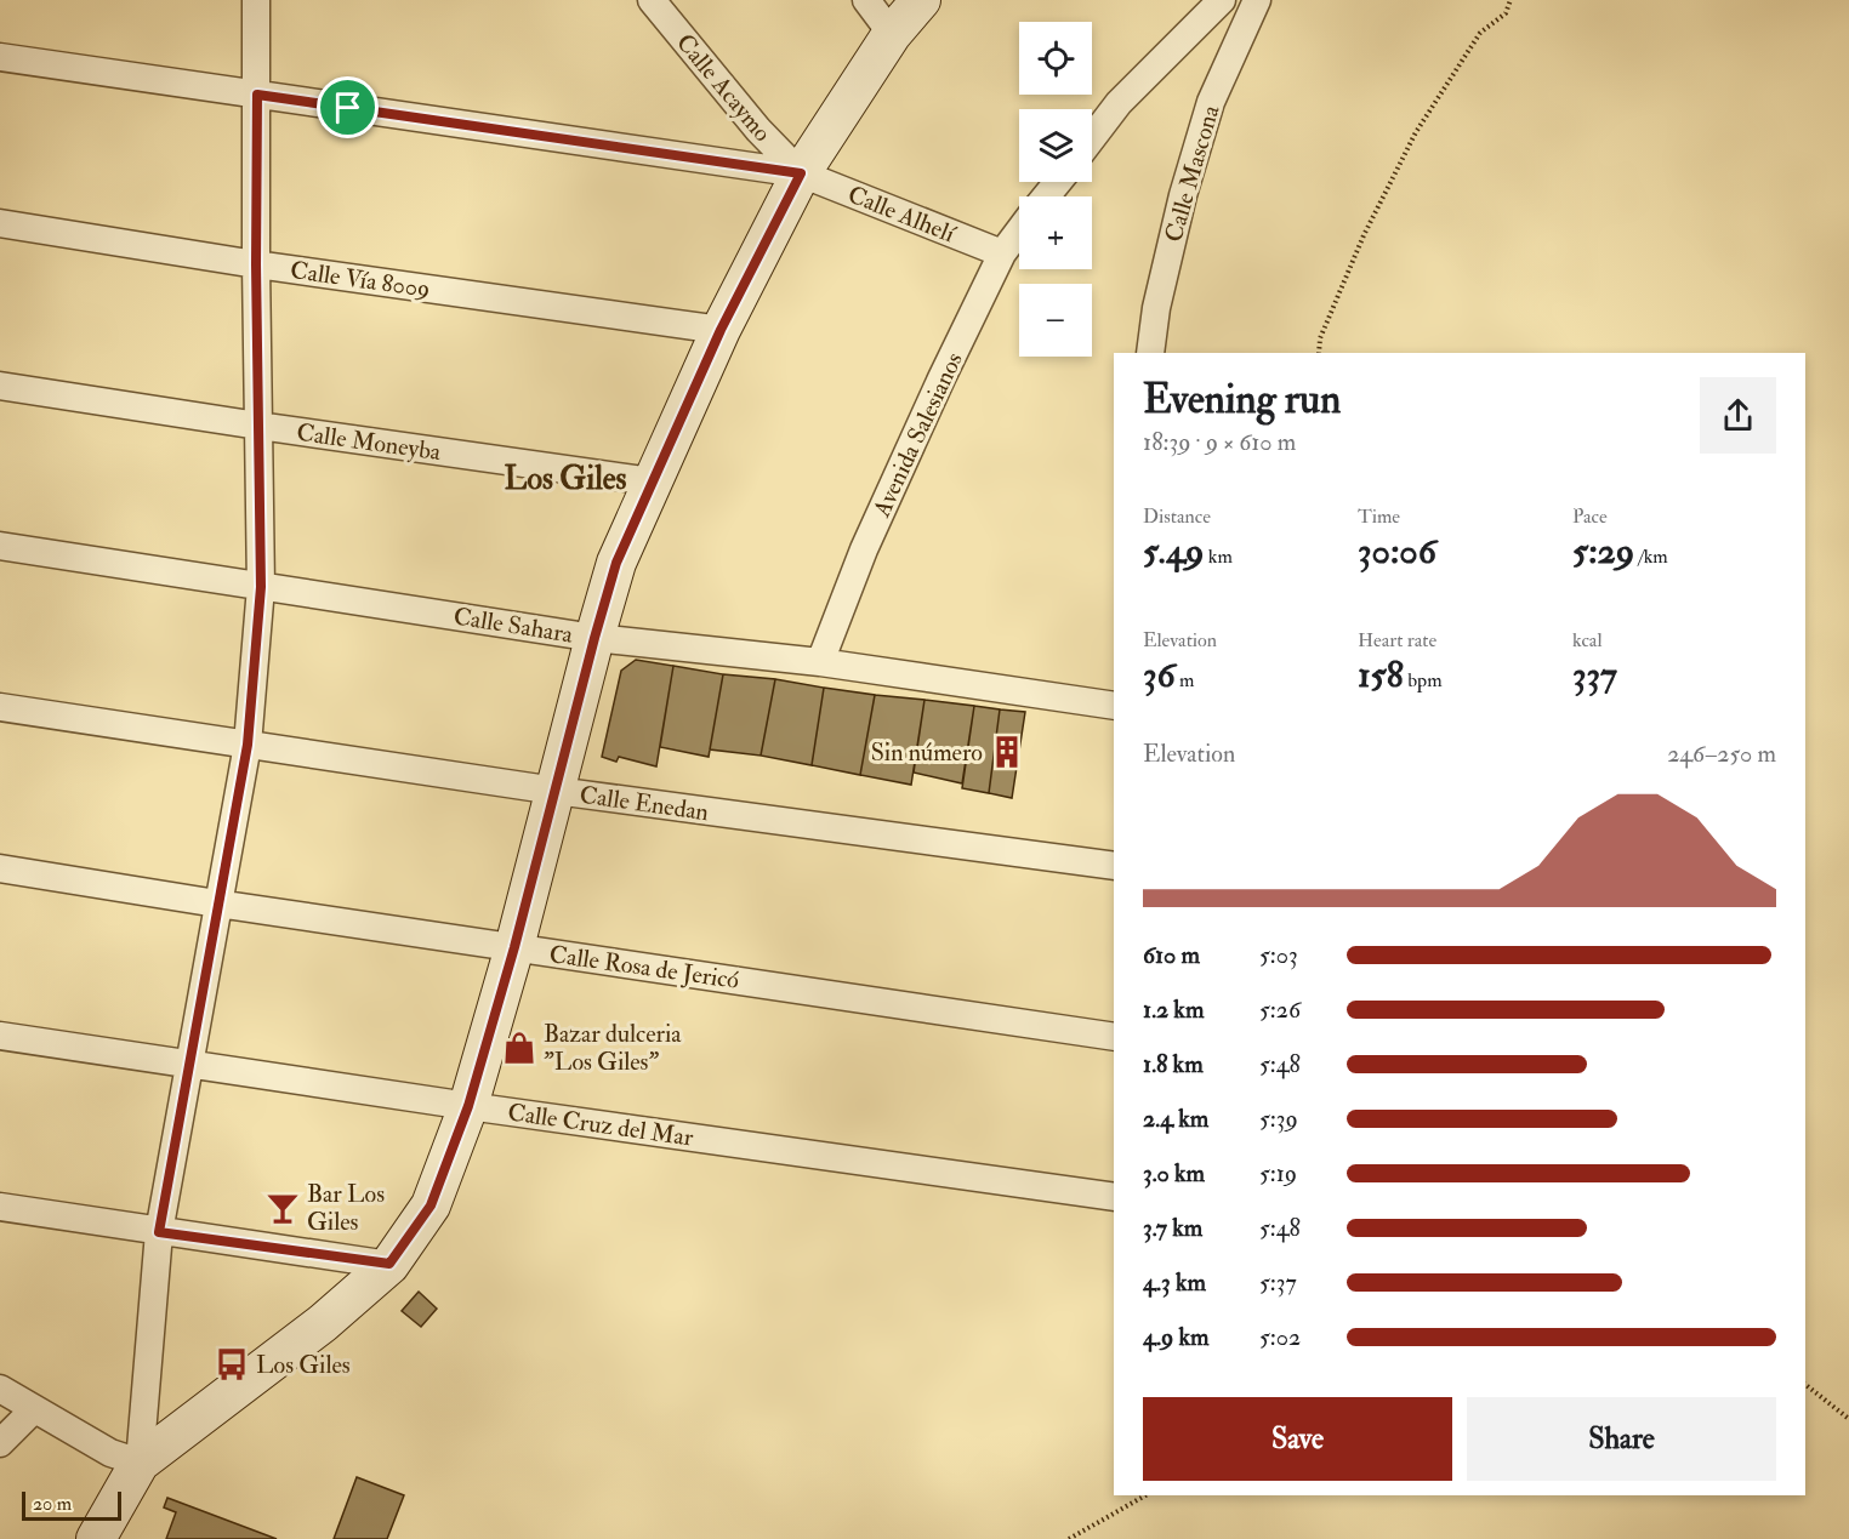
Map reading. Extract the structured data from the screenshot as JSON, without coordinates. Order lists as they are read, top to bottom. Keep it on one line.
{"streets":{"street":["Calle Acaymo","Calle Mascona","Calle Alhelí","Calle Vía 8009","Avenida Salesianos","Calle Moneyba","Calle Sahara","Calle Enedan","Calle Rosa de Jericó","Calle Cruz del Mar"]},"crossings":[["Calle Acaymo","Calle Alhelí"],["Calle Alhelí","Avenida Salesianos"],["Avenida Salesianos","Calle Sahara"]],"districts":["Los Giles"],"places":{"building":["Sin número"],"shop":["Bazar dulceria \"Los Giles\""],"bar":["Bar Los Giles"],"bus stop":["Los Giles"]},"scale_bar":"20 m","page":{"map_buttons":["+","−"],"heading":["Evening run","18:39 · 9 × 610 m"],"stats":[["Distance","5.49 km"],["Time","30:06"],["Pace","5:29 /km"],["Elevation","36 m"],["Heart rate","158 bpm"],["kcal","337"]],"chart":["Elevation","246–250 m"],"list":[{"name":"610 m","note":"5:03"},{"name":"1.2 km","note":"5:26"},{"name":"1.8 km","note":"5:48"},{"name":"2.4 km","note":"5:39"},{"name":"3.0 km","note":"5:19"},{"name":"3.7 km","note":"5:48"},{"name":"4.3 km","note":"5:37"},{"name":"4.9 km","note":"5:02"}],"buttons":["Save","Share"],"scale":"20 m"}}
